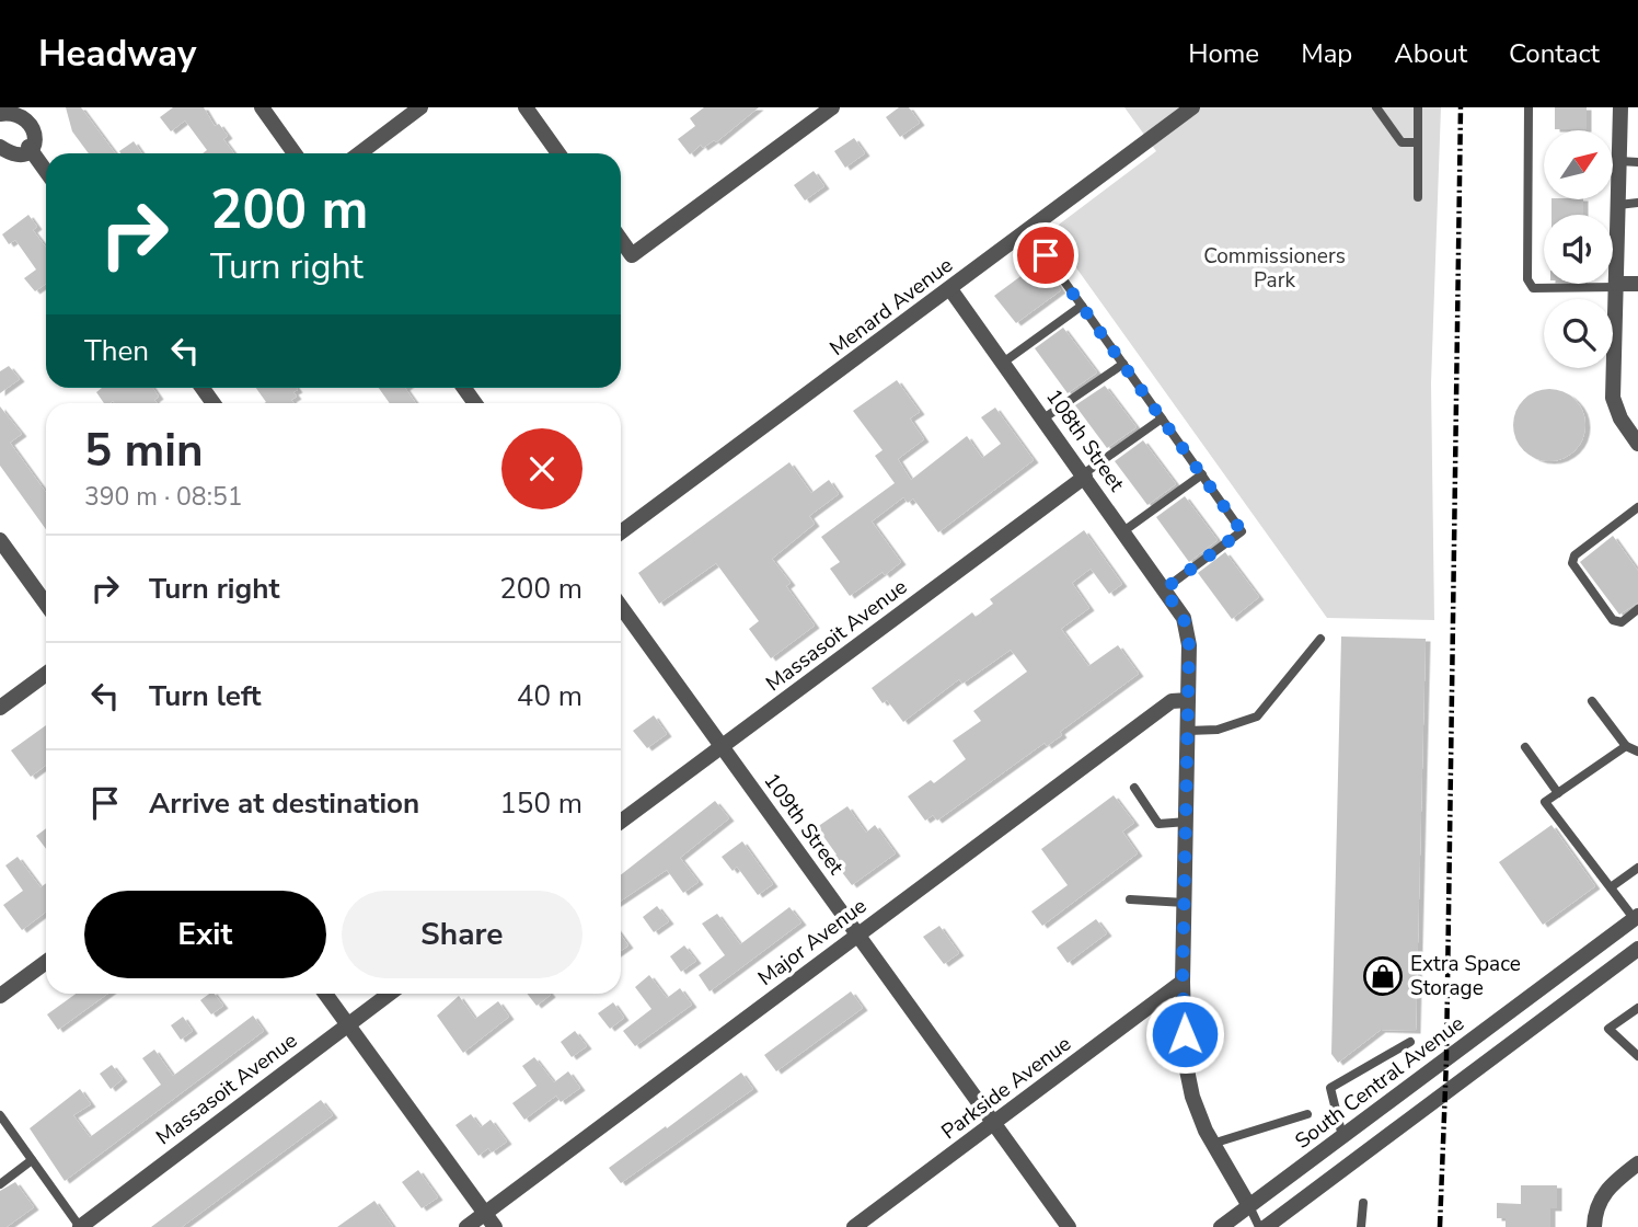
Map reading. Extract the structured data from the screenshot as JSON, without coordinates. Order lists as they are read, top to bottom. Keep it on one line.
{"streets":{"street":["Menard Avenue","108th Street","Massasoit Avenue","109th Street","Major Avenue","South Central Avenue","Parkside Avenue"]},"crossings":[["Menard Avenue","108th Street"],["108th Street","Massasoit Avenue"],["108th Street","Major Avenue"],["Massasoit Avenue","109th Street"],["109th Street","Major Avenue"],["109th Street","Parkside Avenue"]],"parks":["Commissioners Park"],"places":{"shop":["Extra Space Storage"]},"north":"top right","page":{"header":"Headway","nav":["Home","Map","About","Contact"],"turn":["200 m","Turn right"],"then":"Then","heading":["5 min","390 m · 08:51"],"list":[{"name":"Turn right","value":"200 m"},{"name":"Turn left","value":"40 m"},{"name":"Arrive at destination","value":"150 m"}],"buttons":["Exit","Share"]}}
